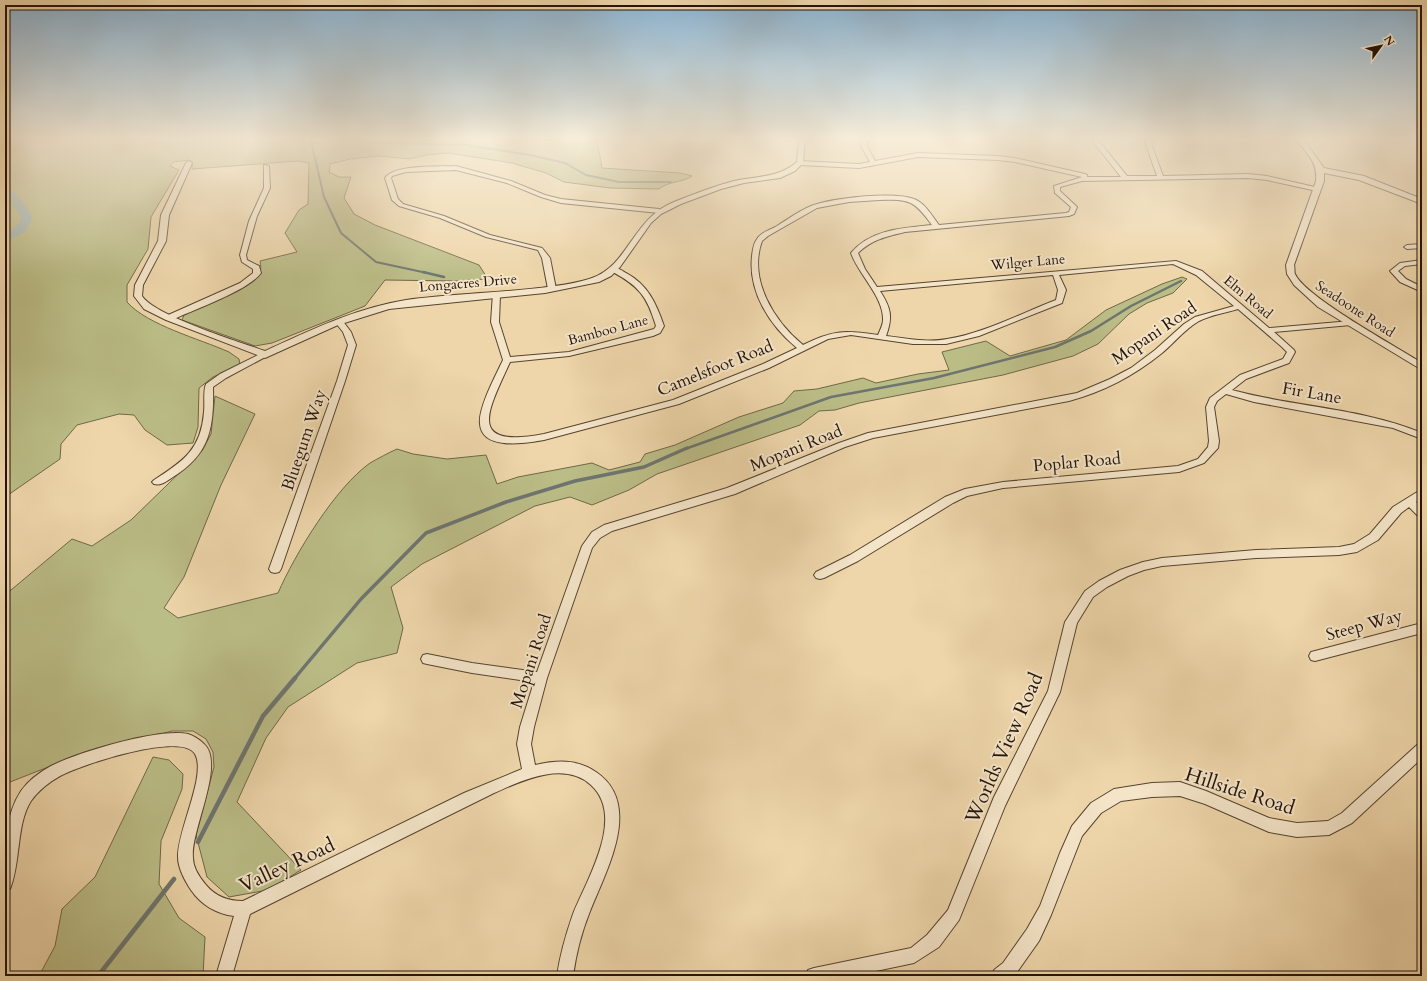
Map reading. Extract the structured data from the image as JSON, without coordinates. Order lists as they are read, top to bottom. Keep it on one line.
{"streets":{"street":["Wilger Lane","Longacres Drive","Elm Road","Seadoone Road","Bamboo Lane","Mopani Road","Camelsfoot Road","Fir Lane","Bluegum Way","Poplar Road","Steep Way","Worlds View Road","Hillside Road","Valley Road"]},"crossings":[["Wilger Lane","Elm Road"],["Wilger Lane","Camelsfoot Road"],["Longacres Drive","Bamboo Lane"],["Longacres Drive","Bluegum Way"],["Elm Road","Mopani Road"],["Elm Road","Poplar Road"],["Bamboo Lane","Camelsfoot Road"],["Mopani Road","Valley Road"],["Fir Lane","Poplar Road"]],"north":"top right"}
